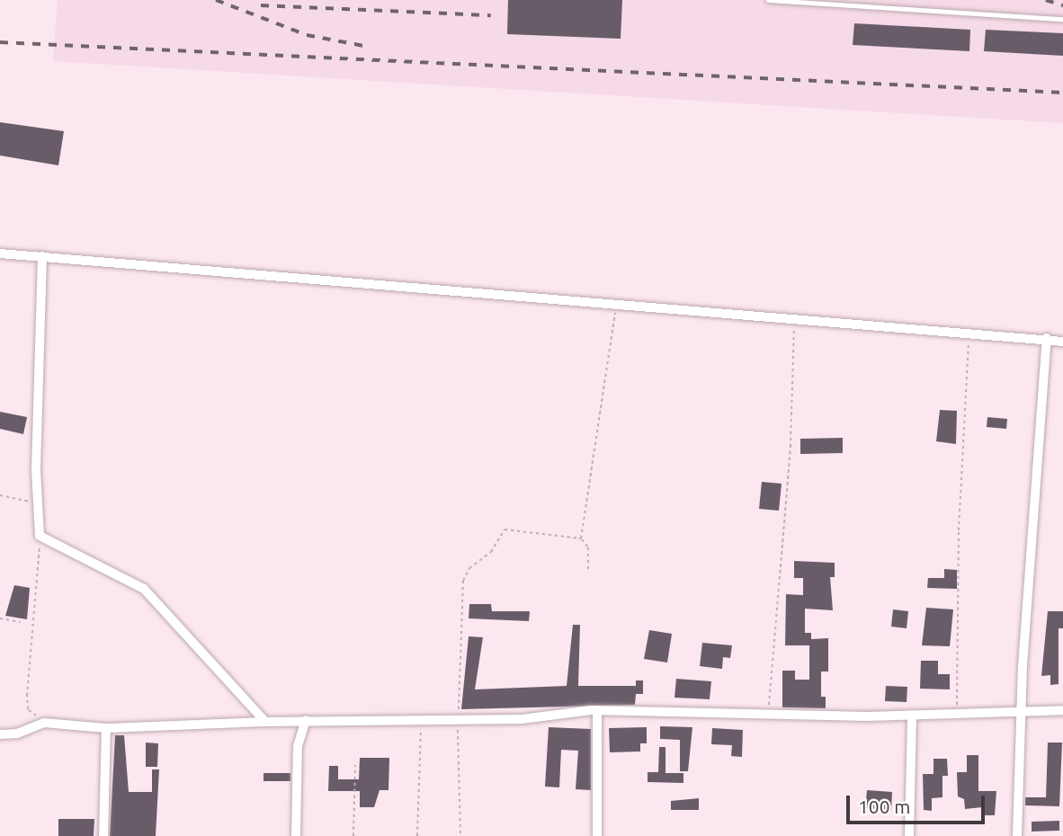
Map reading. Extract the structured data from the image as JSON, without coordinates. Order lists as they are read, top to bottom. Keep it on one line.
{"scale_bar":"100 m"}
